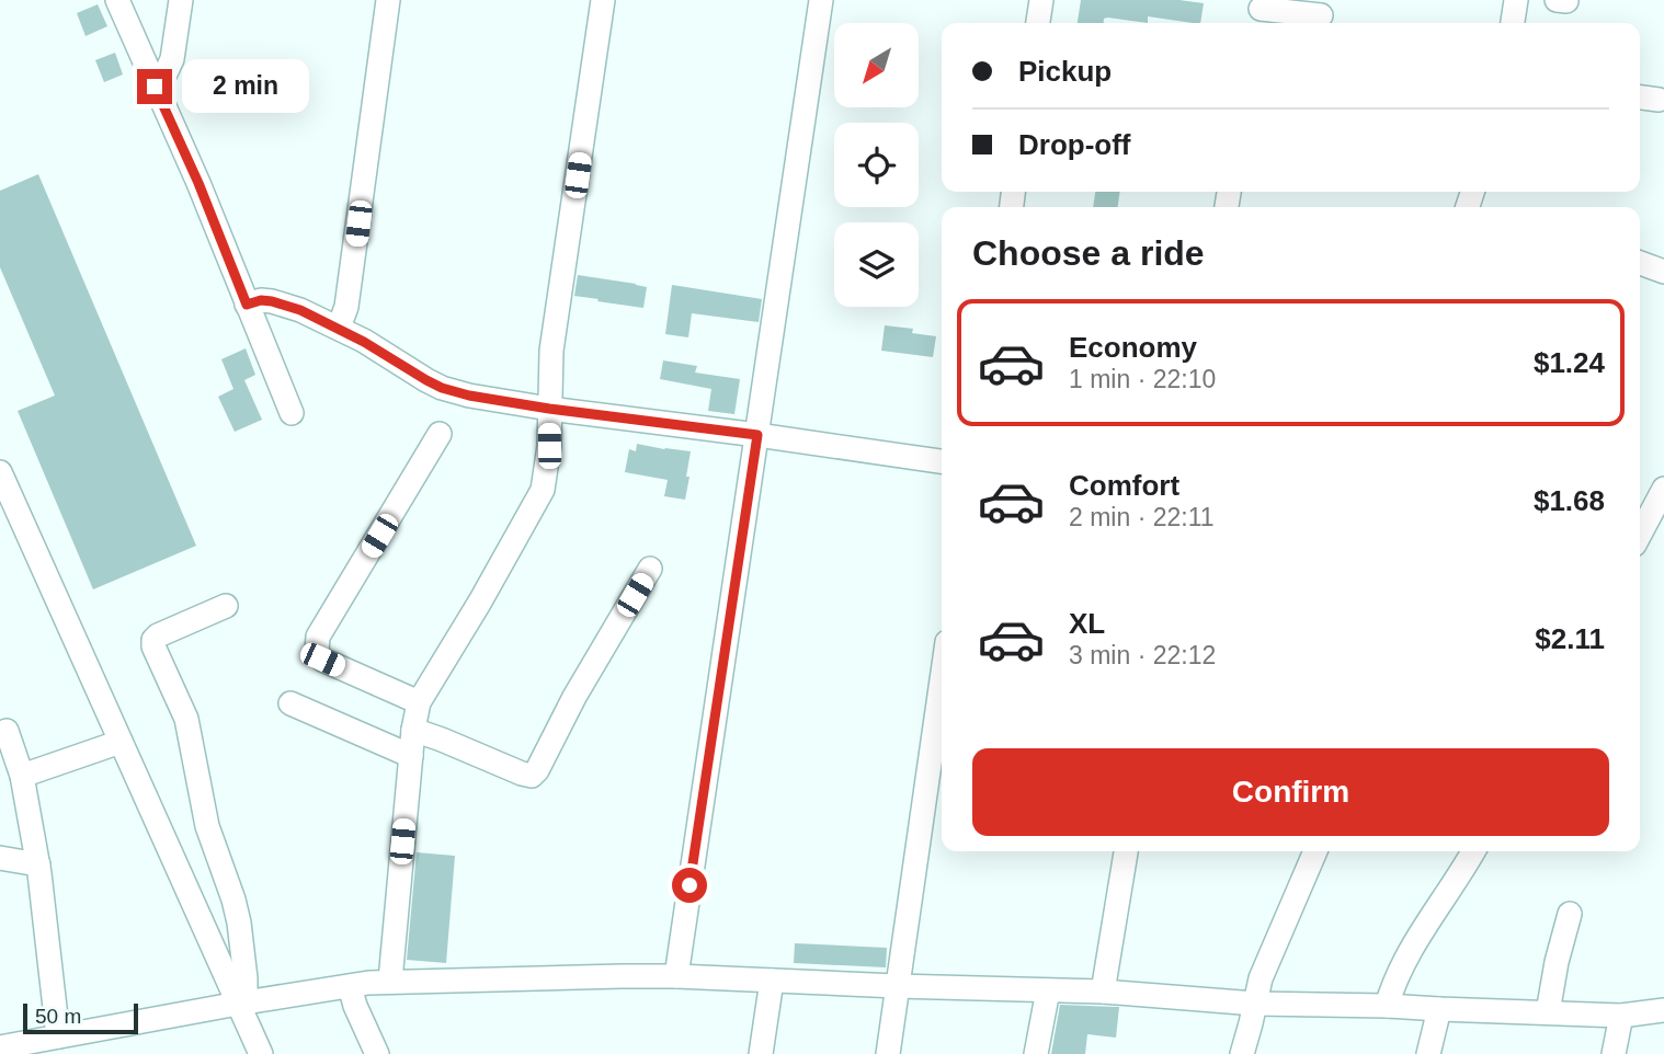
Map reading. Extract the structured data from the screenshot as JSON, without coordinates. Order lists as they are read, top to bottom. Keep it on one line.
{"scale_bar":"50 m","north":"bottom left","page":{"banner":["Pickup","Drop-off"],"bubble":"2 min","heading":"Choose a ride","list":[{"name":"Economy","note":"1 min · 22:10","value":"$1.24"},{"name":"Comfort","note":"2 min · 22:11","value":"$1.68"},{"name":"XL","note":"3 min · 22:12","value":"$2.11"}],"buttons":"Confirm","scale":"50 m"}}
